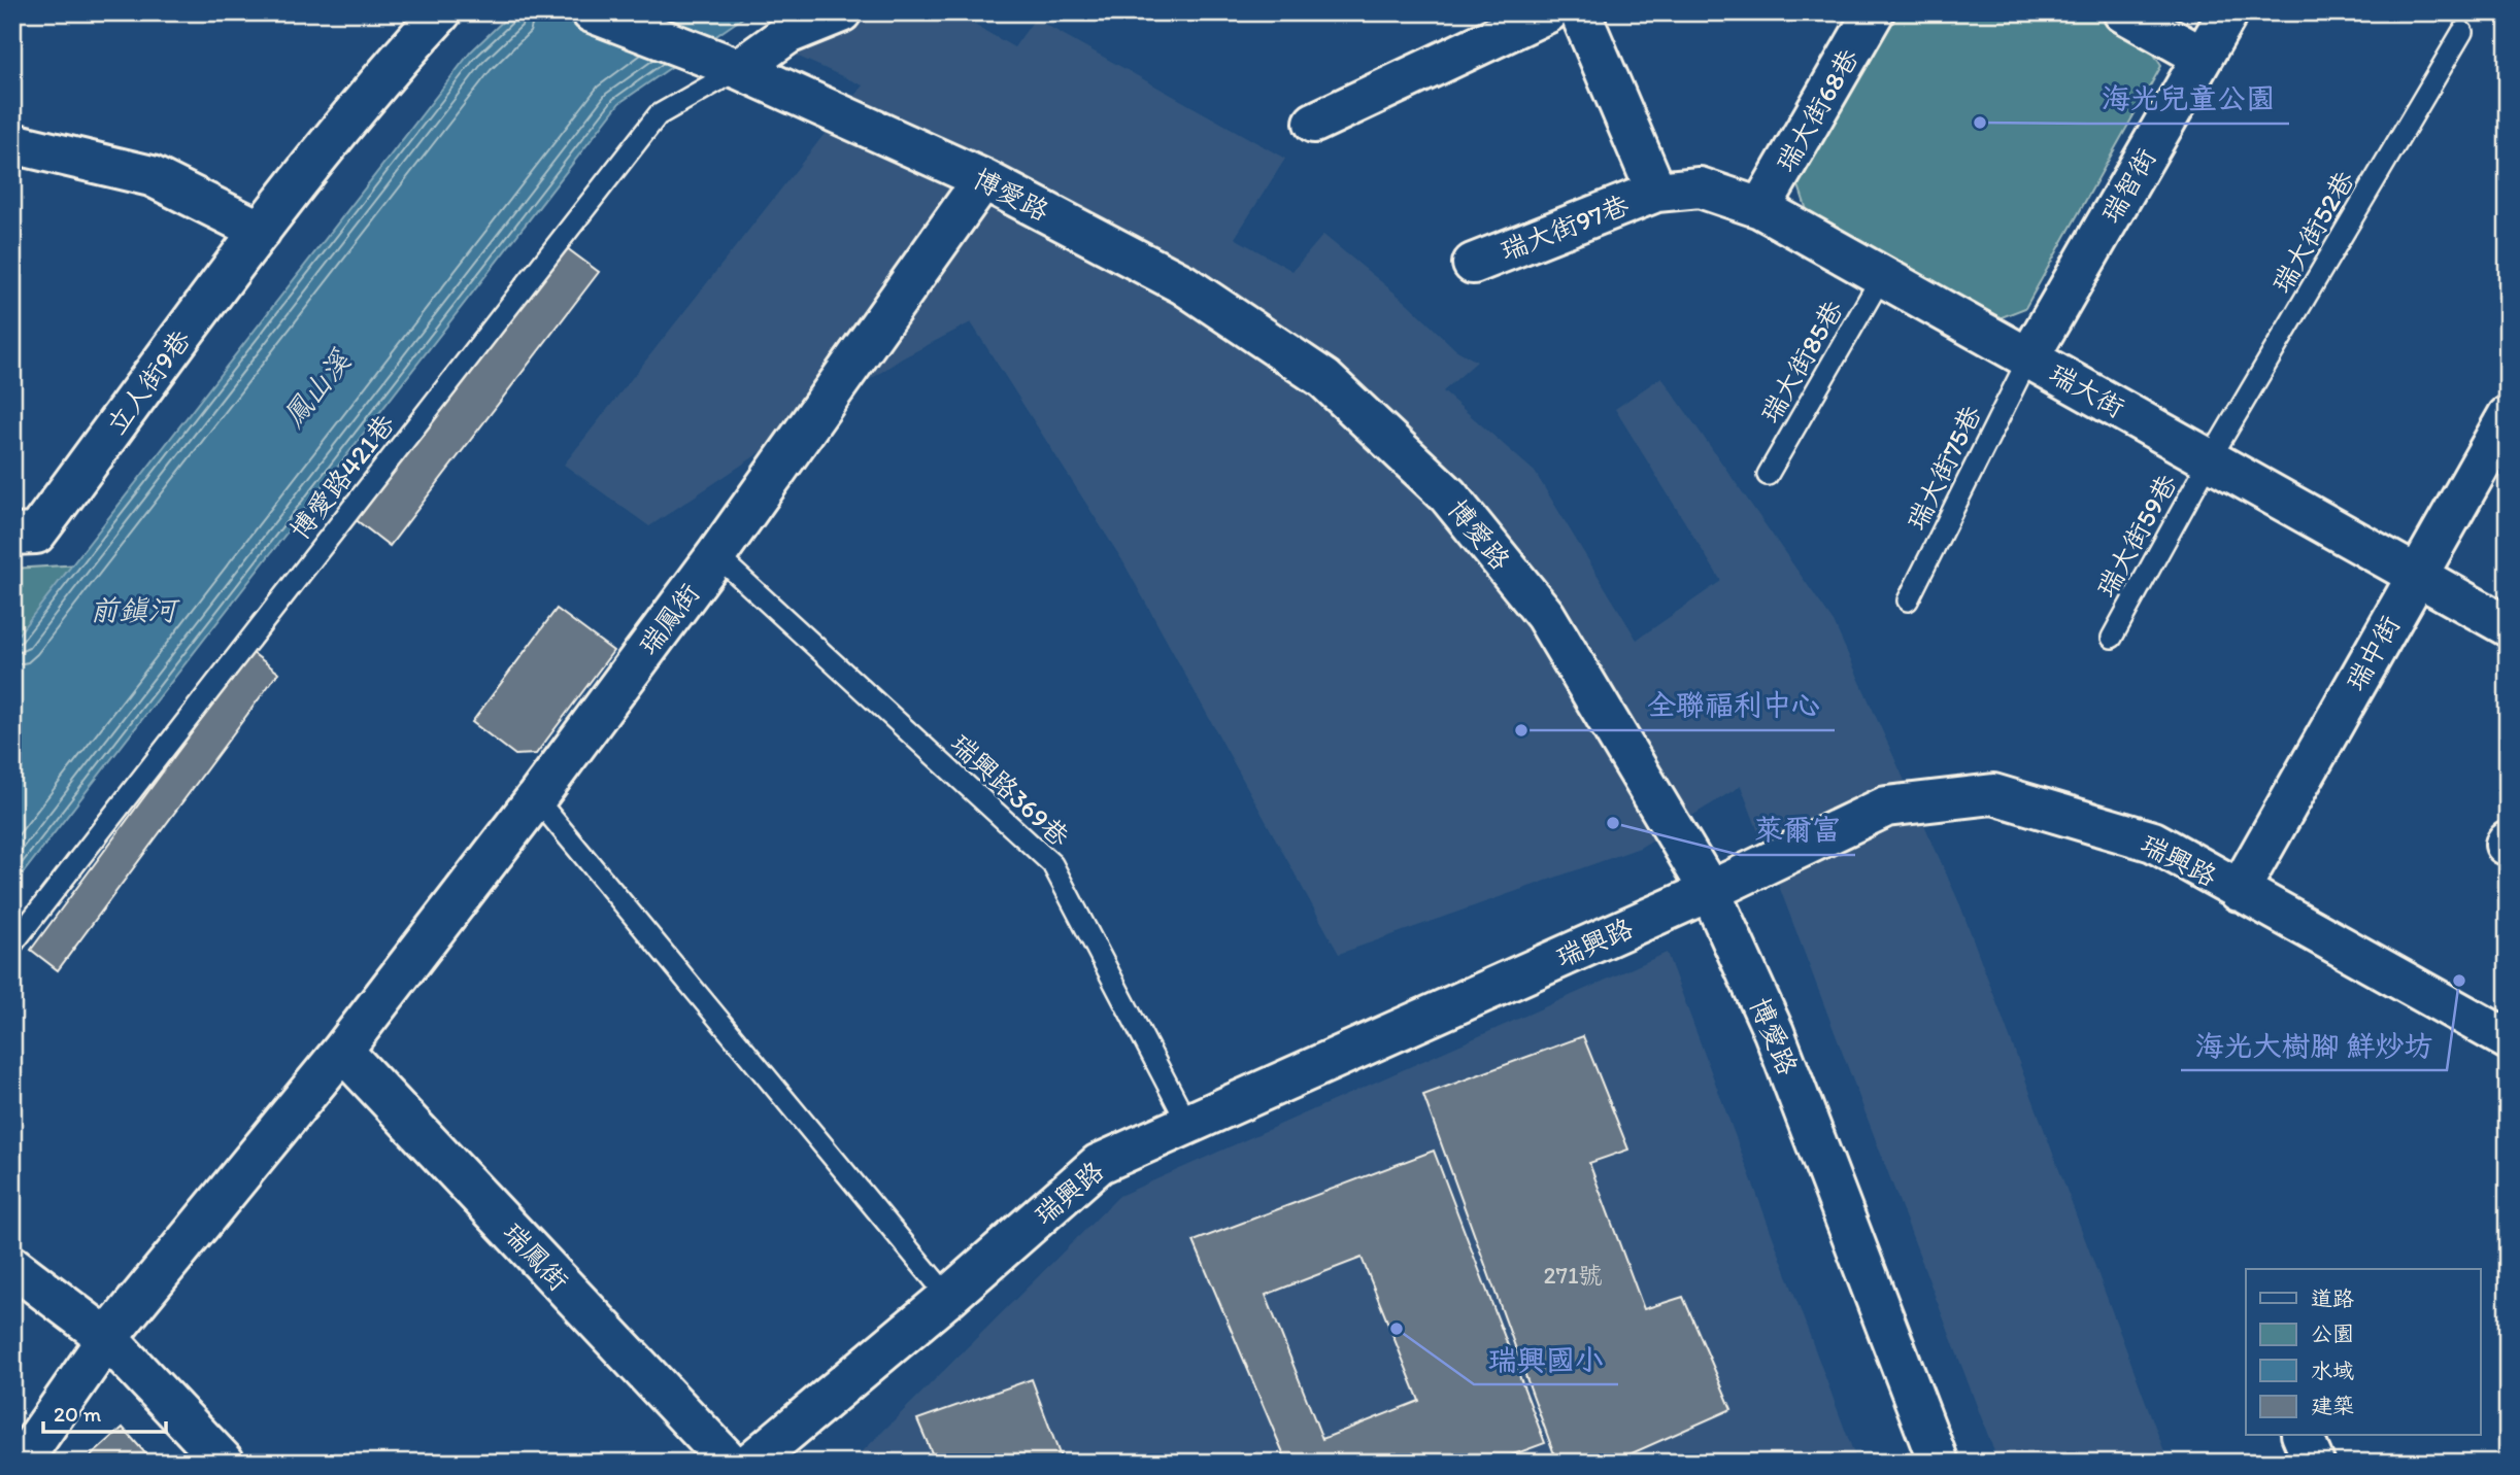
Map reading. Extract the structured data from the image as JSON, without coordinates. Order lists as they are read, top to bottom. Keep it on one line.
{"streets":{"street":["瑞大街68巷","瑞智街","博愛路","瑞大街97巷","立人街9巷","瑞大街","瑞鳳街","瑞中街","瑞興路"],"lane":["瑞大街52巷","瑞大街85巷","瑞大街75巷","博愛路421巷","瑞大街59巷","瑞興路369巷"]},"crossings":[["瑞大街68巷","瑞大街"],["瑞智街","瑞大街"],["瑞智街","瑞大街75巷"],["博愛路","博愛路421巷"],["博愛路","瑞鳳街"],["博愛路","瑞興路"],["瑞大街97巷","瑞大街"],["瑞大街52巷","瑞大街"],["瑞大街52巷","瑞大街59巷"],["瑞大街85巷","瑞大街"],["瑞大街","瑞大街75巷"],["瑞大街","瑞大街59巷"],["瑞大街","瑞中街"],["瑞鳳街","瑞興路369巷"],["瑞中街","瑞興路"],["瑞興路369巷","瑞興路"]],"water":["鳳山溪","前鎮河"],"places":["海光兒童公園","全聯福利中心","萊爾富","海光大樹腳 鮮炒坊","瑞興國小"],"house_numbers":["271號"],"legend":["道路","公園","水域","建築"],"scale_bar":"20 m"}
